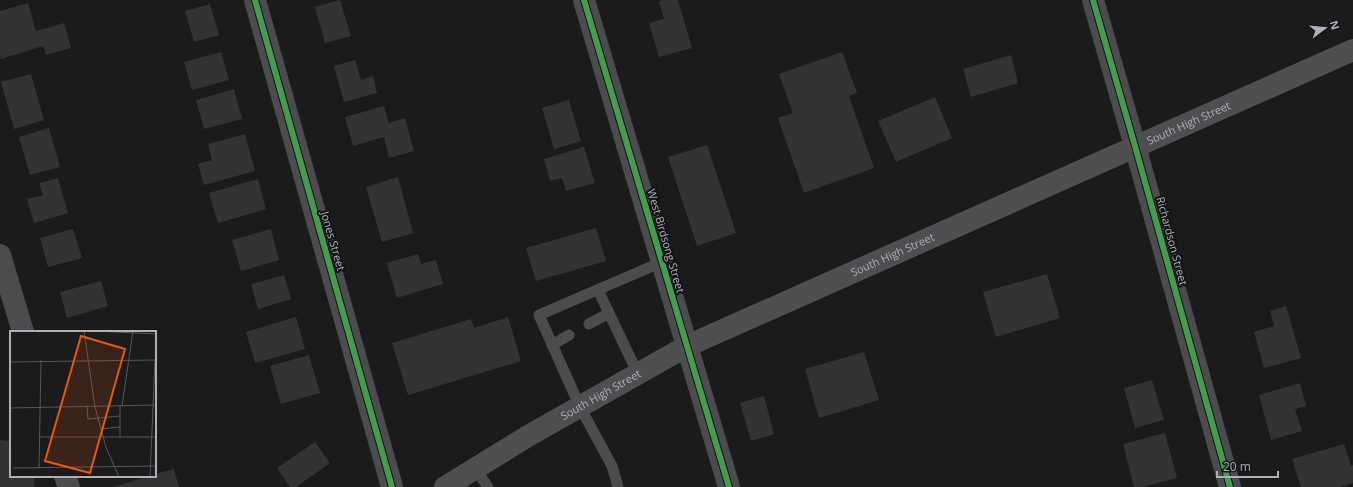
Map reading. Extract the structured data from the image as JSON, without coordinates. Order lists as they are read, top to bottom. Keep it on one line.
{"streets":{"main road":["South High Street"],"street":["Jones Street","West Birdsong Street","Richardson Street"]},"crossings":[["South High Street","West Birdsong Street"],["South High Street","Richardson Street"]],"scale_bar":"20 m","north":"right"}
